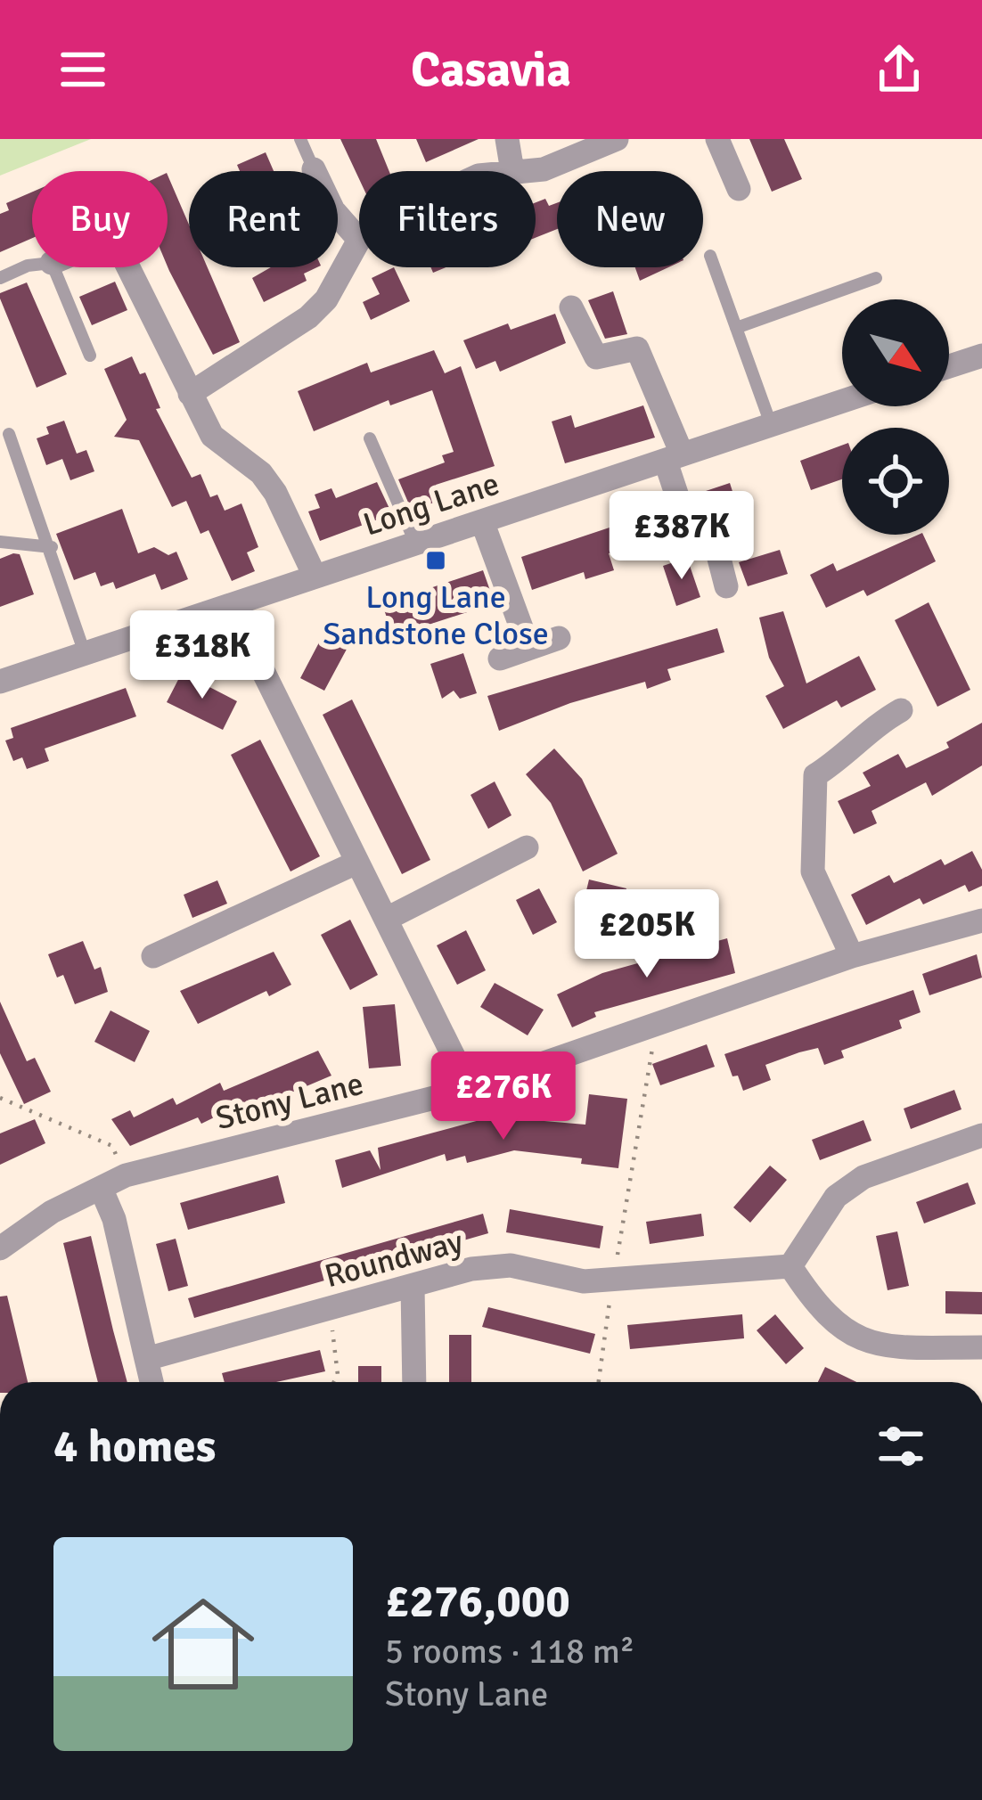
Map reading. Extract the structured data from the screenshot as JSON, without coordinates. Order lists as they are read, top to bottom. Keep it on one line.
{"streets":{"street":["Long Lane","Stony Lane","Roundway"]},"places":{"transit":["Long Lane Sandstone Close"]},"north":"bottom right","page":{"header":"Casavia","chip":["Buy","Rent","Filters","New"],"price":["£387K","£318K","£205K","£276K"],"heading":"4 homes","list":[{"name":"£276,000","note":"5 rooms · 118 m² · Stony Lane"}]}}
